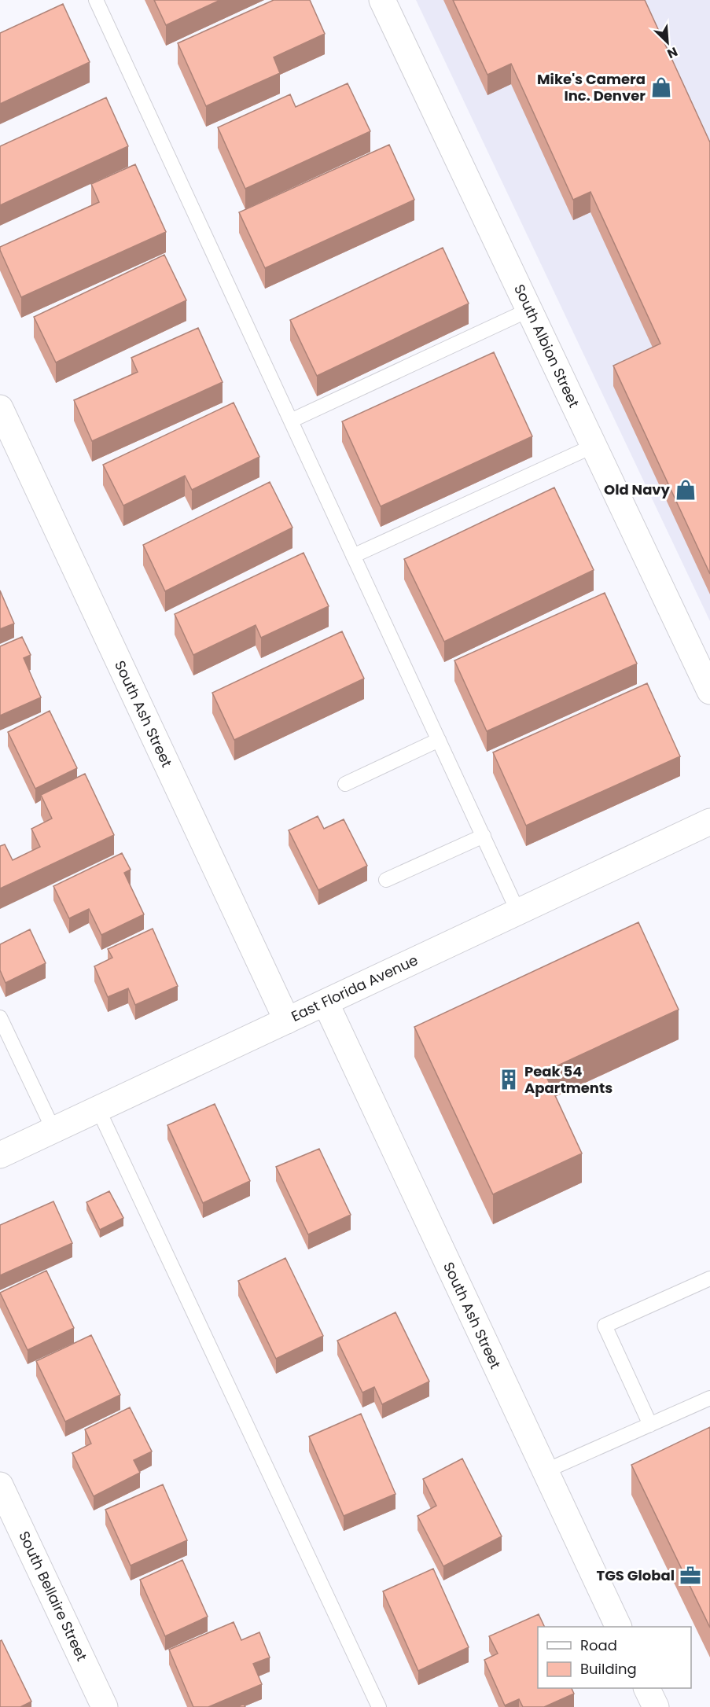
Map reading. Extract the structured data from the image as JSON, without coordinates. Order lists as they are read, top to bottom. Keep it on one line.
{"streets":{"street":["South Albion Street","South Ash Street","East Florida Avenue","South Bellaire Street"]},"crossings":[["South Ash Street","East Florida Avenue"]],"places":{"shop":["Mike's Camera Inc. Denver","Old Navy"],"building":["Peak 54 Apartments"],"office":["TGS Global"]},"legend":["Road","Building"],"north":"bottom right"}
